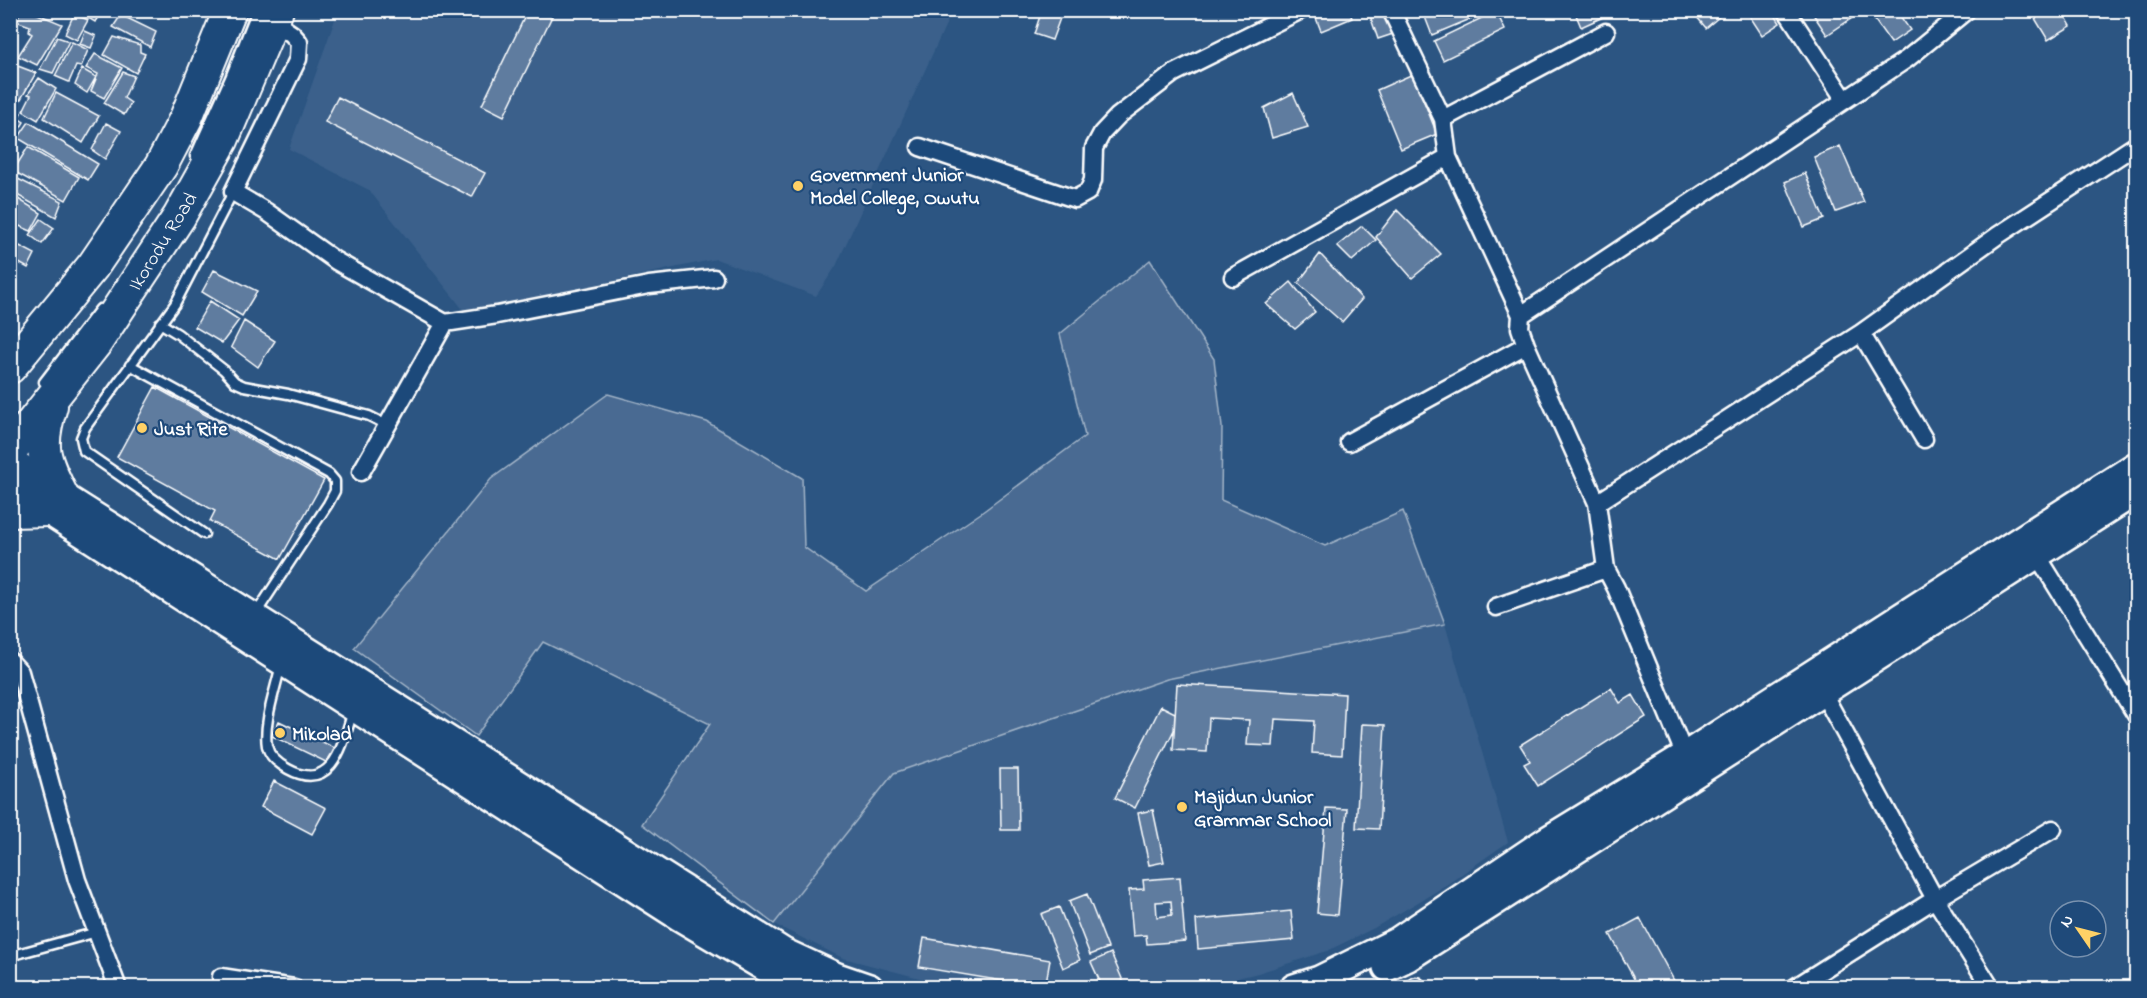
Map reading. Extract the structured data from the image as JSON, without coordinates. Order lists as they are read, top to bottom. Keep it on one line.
{"streets":{"highway":["Ikorodu Road"]},"places":["Government Junior Model College, Owutu","Just Rite","Mikolad","Majidun Junior Grammar School"],"north":"top left"}
